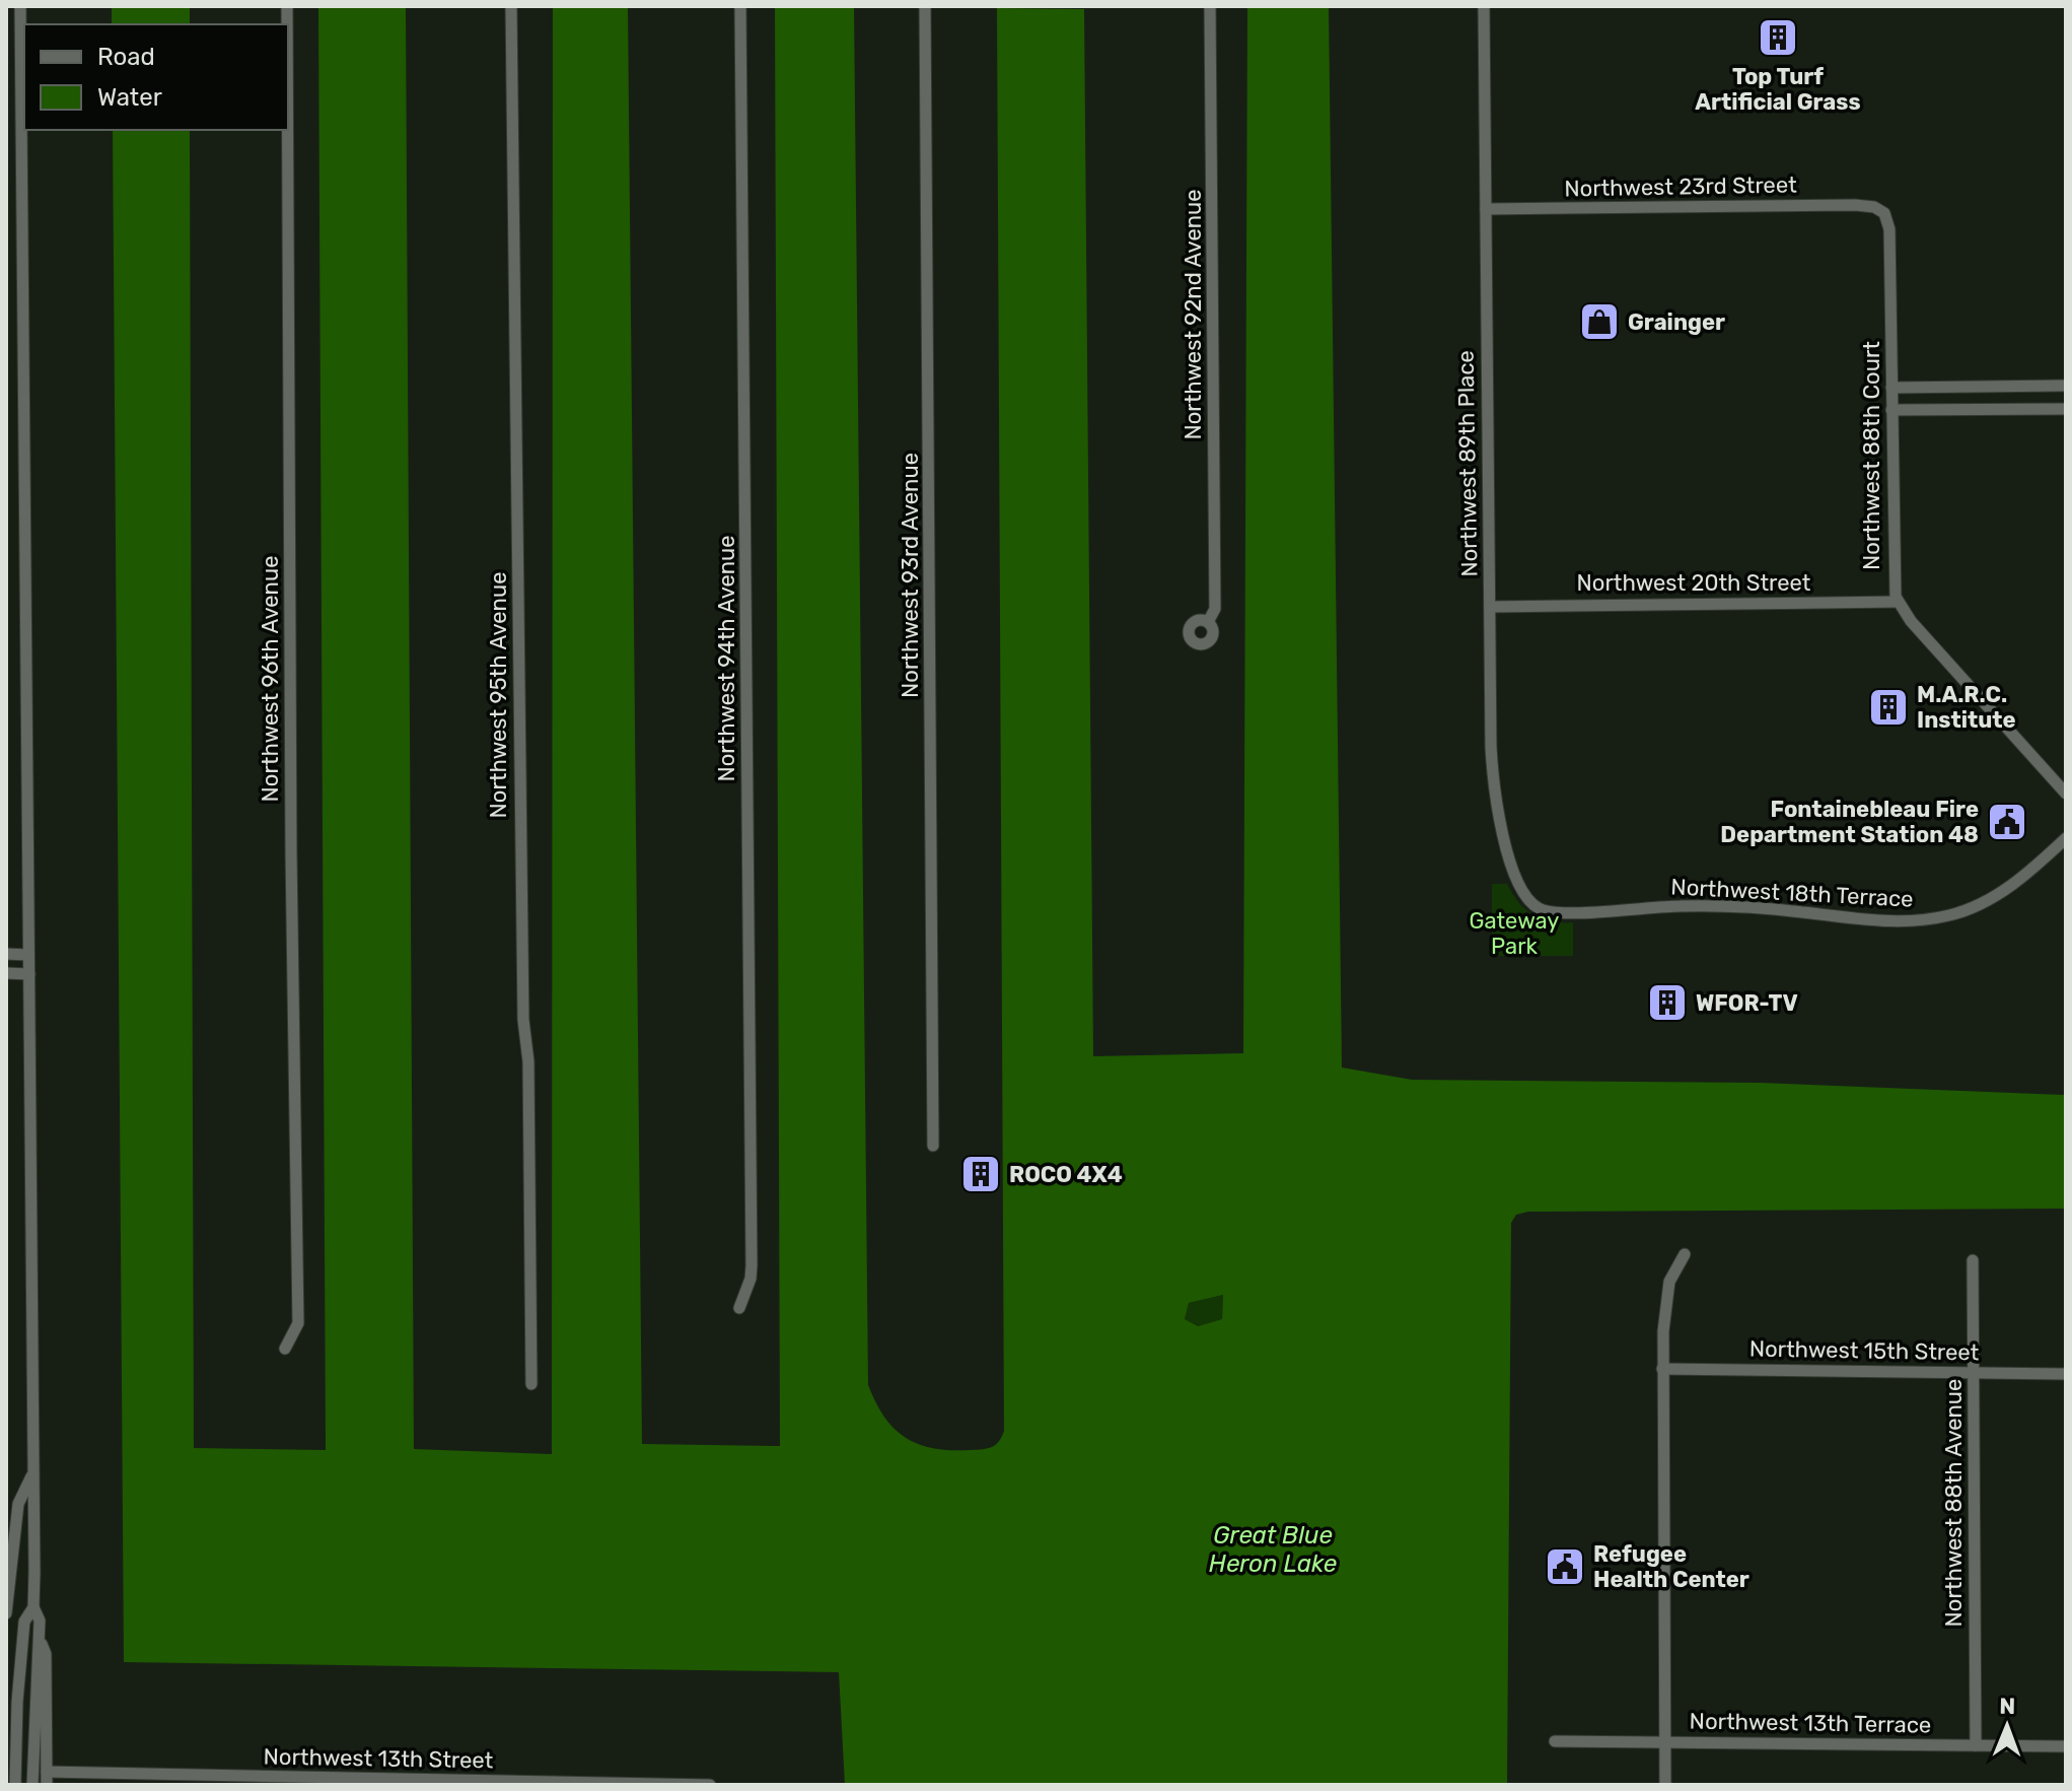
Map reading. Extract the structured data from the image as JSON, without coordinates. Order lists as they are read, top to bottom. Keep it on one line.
{"streets":{"street":["Northwest 23rd Street","Northwest 92nd Avenue","Northwest 88th Court","Northwest 89th Place","Northwest 93rd Avenue","Northwest 20th Street","Northwest 94th Avenue","Northwest 96th Avenue","Northwest 95th Avenue","Northwest 18th Terrace","Northwest 15th Street","Northwest 88th Avenue","Northwest 13th Terrace","Northwest 13th Street"]},"crossings":[["Northwest 23rd Street","Northwest 88th Court"],["Northwest 23rd Street","Northwest 89th Place"],["Northwest 88th Court","Northwest 20th Street"],["Northwest 89th Place","Northwest 20th Street"],["Northwest 89th Place","Northwest 18th Terrace"],["Northwest 15th Street","Northwest 88th Avenue"],["Northwest 88th Avenue","Northwest 13th Terrace"]],"water":["Great Blue Heron Lake"],"parks":["Gateway Park"],"places":{"building":["Top Turf Artificial Grass","M.A.R.C. Institute","WFOR-TV","ROCO 4X4"],"shop":["Grainger"],"public building":["Fontainebleau Fire Department Station 48","Refugee Health Center"]},"legend":["Road","Water"],"north":"top"}
